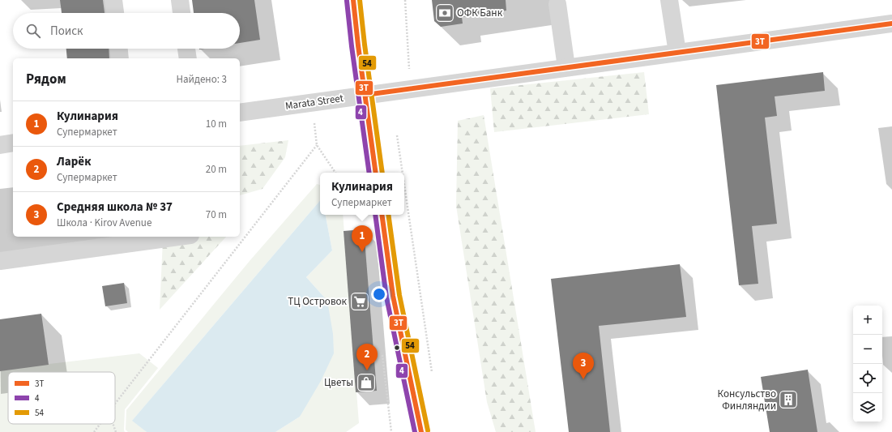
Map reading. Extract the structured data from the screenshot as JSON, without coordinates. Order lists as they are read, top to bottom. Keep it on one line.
{"streets":{"street":["Marata Street"]},"places":{"bank":["ОФК Банк"],"supermarket":["ТЦ Островок"],"shop":["Цветы"],"building":["Консульство Финляндии"]},"lines":["transit line 3Т","transit line 54","transit line 4"],"legend":["3Т","4","54"],"page":{"search":"Поиск","heading":["Рядом","Найдено: 3"],"list":[{"mark":"1","name":"Кулинария","note":"Супермаркет","value":"10 m"},{"mark":"2","name":"Ларёк","note":"Супермаркет","value":"20 m"},{"mark":"3","name":"Средняя школа № 37","note":"Школа · Kirov Avenue","value":"70 m"}],"popup":["Кулинария","Супермаркет"],"pins":["1","2","3"],"map_buttons":["+","−"]}}
